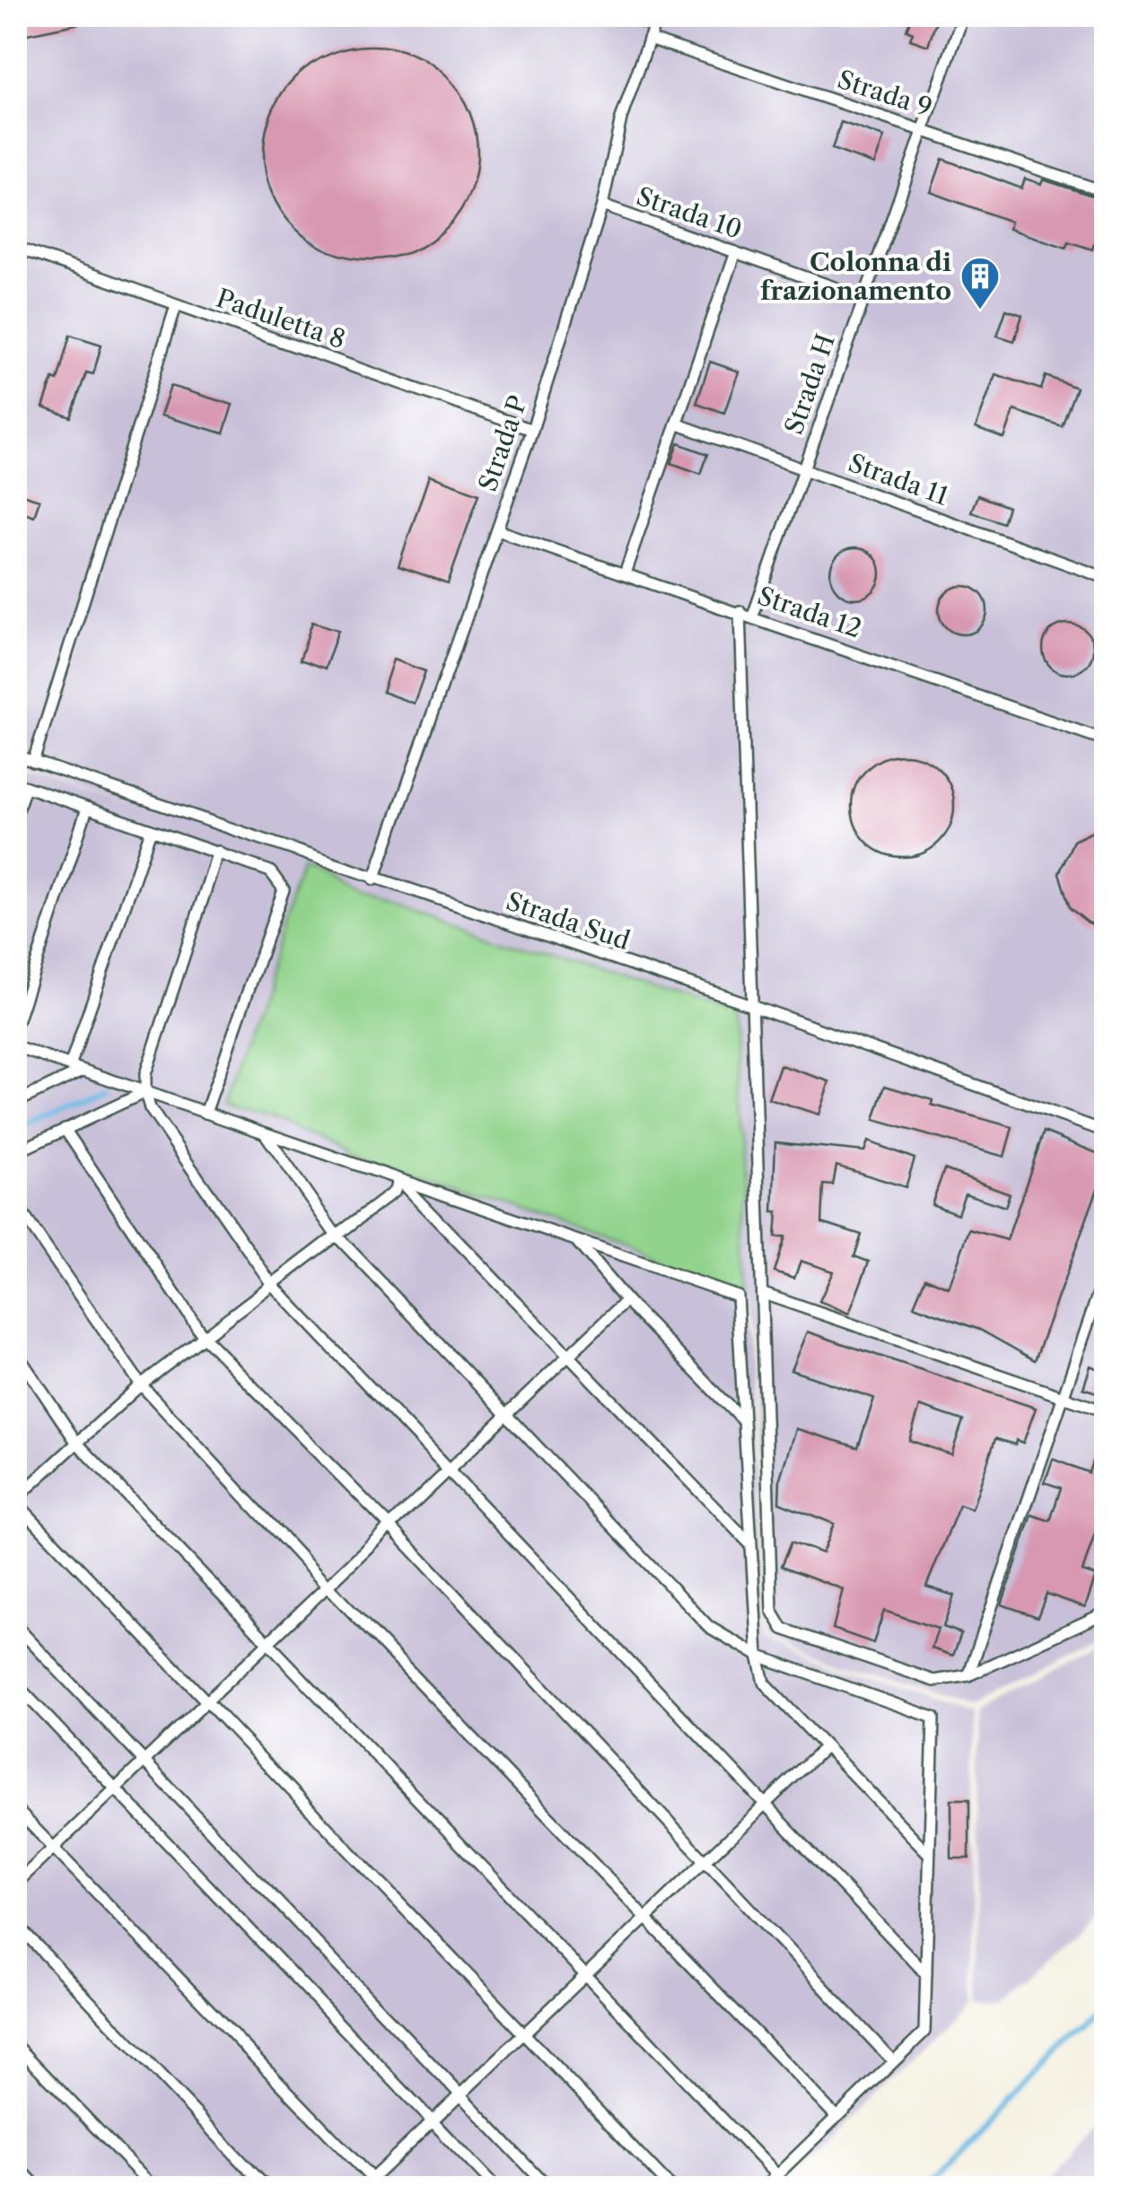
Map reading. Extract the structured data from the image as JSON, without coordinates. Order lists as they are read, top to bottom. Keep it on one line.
{"streets":{"lane":["Strada 9","Strada 10","Paduletta 8","Strada H","Strada P","Strada 11","Strada 12","Strada Sud"]},"crossings":[["Strada 9","Strada H"],["Strada 9","Strada P"],["Strada 10","Strada H"],["Strada 10","Strada P"],["Paduletta 8","Strada P"],["Strada H","Strada 11"],["Strada H","Strada 12"],["Strada P","Strada 12"],["Strada P","Strada Sud"]],"places":{"building":["Colonna di frazionamento"]}}
